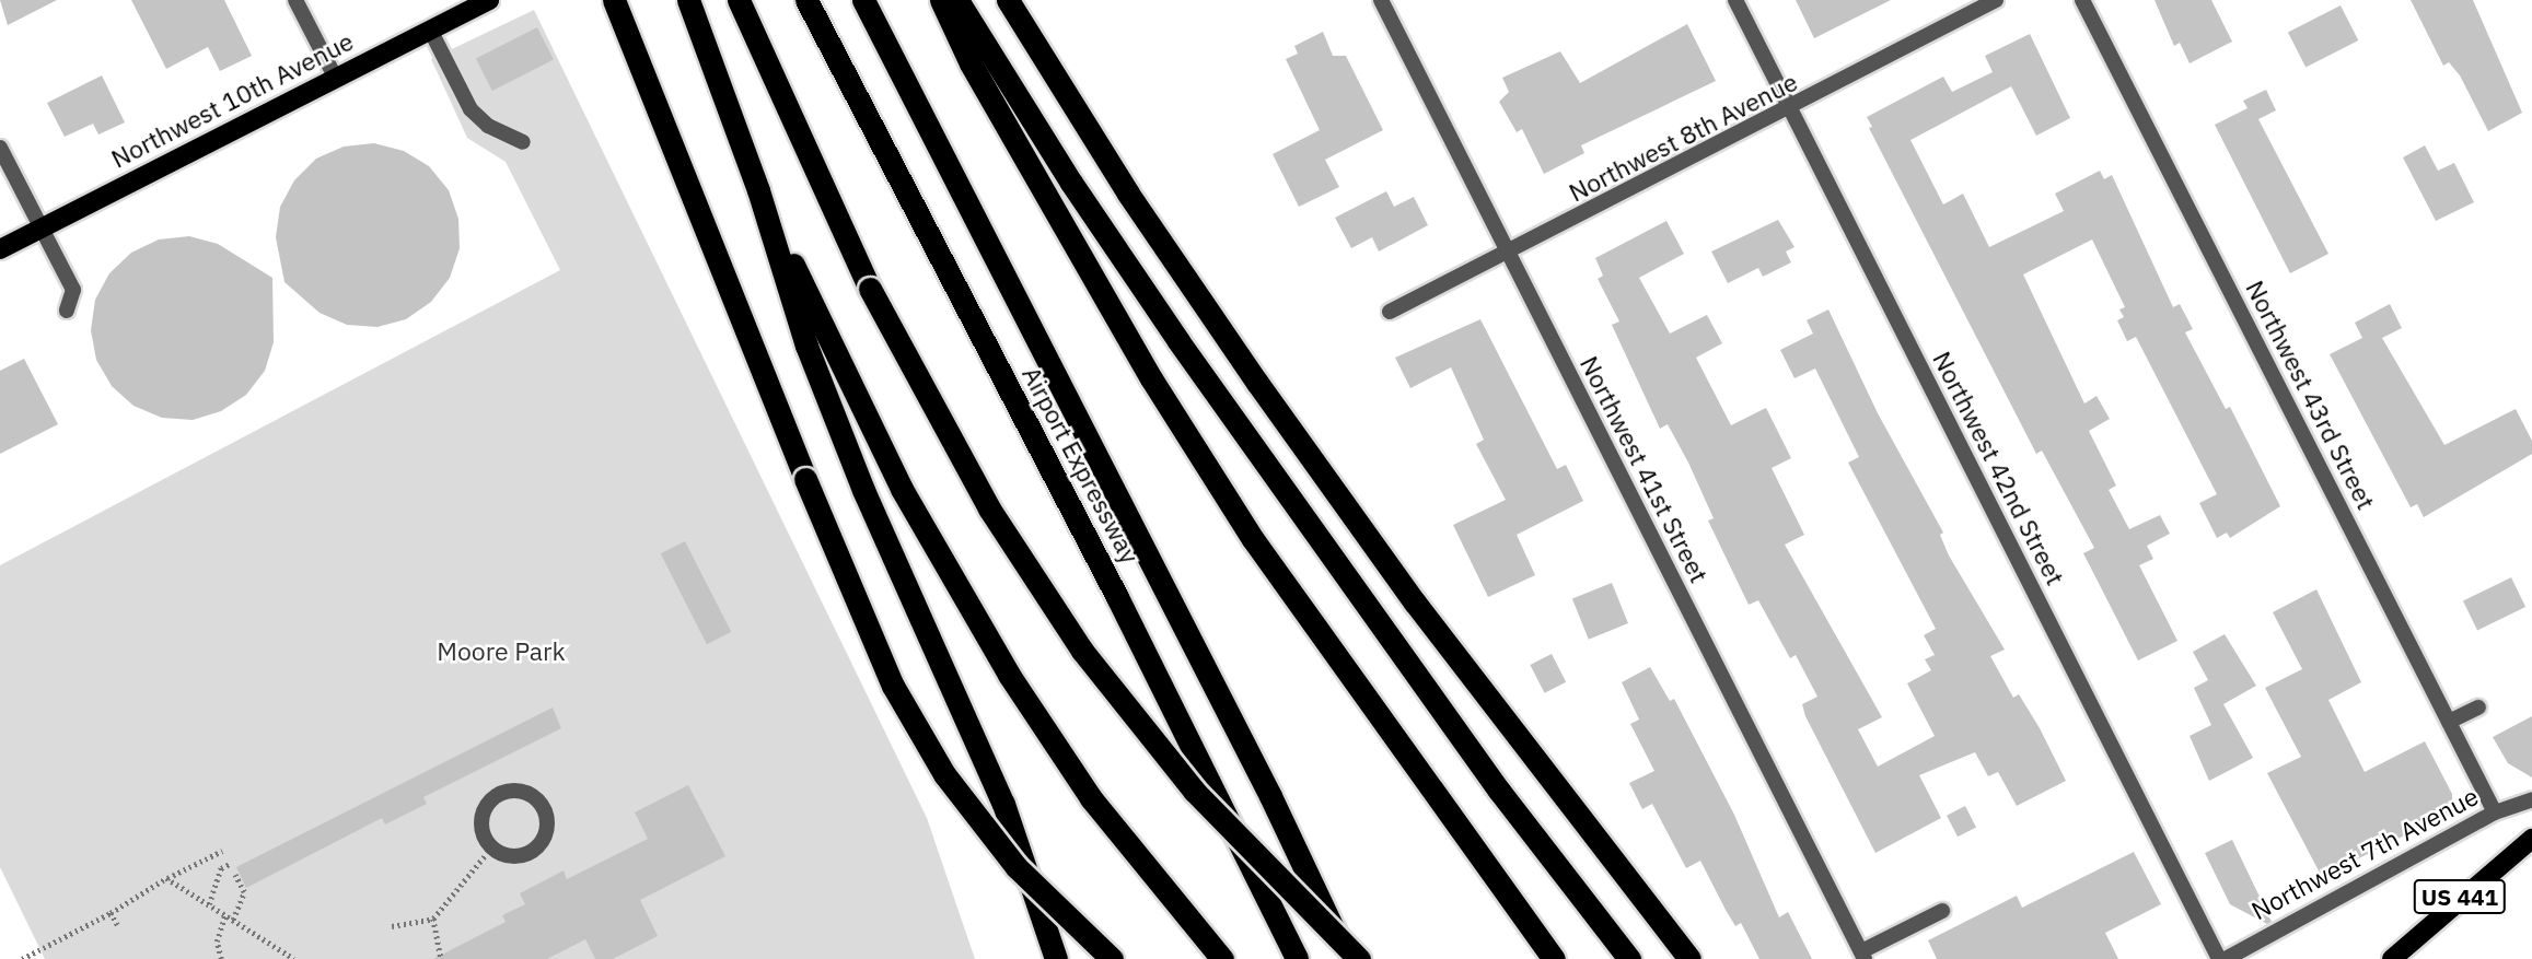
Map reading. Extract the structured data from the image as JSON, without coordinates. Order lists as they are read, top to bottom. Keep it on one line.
{"streets":{"highway":["Airport Expressway"],"main road":["Northwest 10th Avenue","US 441"],"street":["Northwest 8th Avenue","Northwest 43rd Street","Northwest 42nd Street","Northwest 41st Street","Northwest 7th Avenue"]},"crossings":[["Northwest 8th Avenue","Northwest 42nd Street"],["Northwest 8th Avenue","Northwest 41st Street"],["Northwest 43rd Street","Northwest 7th Avenue"],["Northwest 42nd Street","Northwest 7th Avenue"]],"parks":["Moore Park"]}
